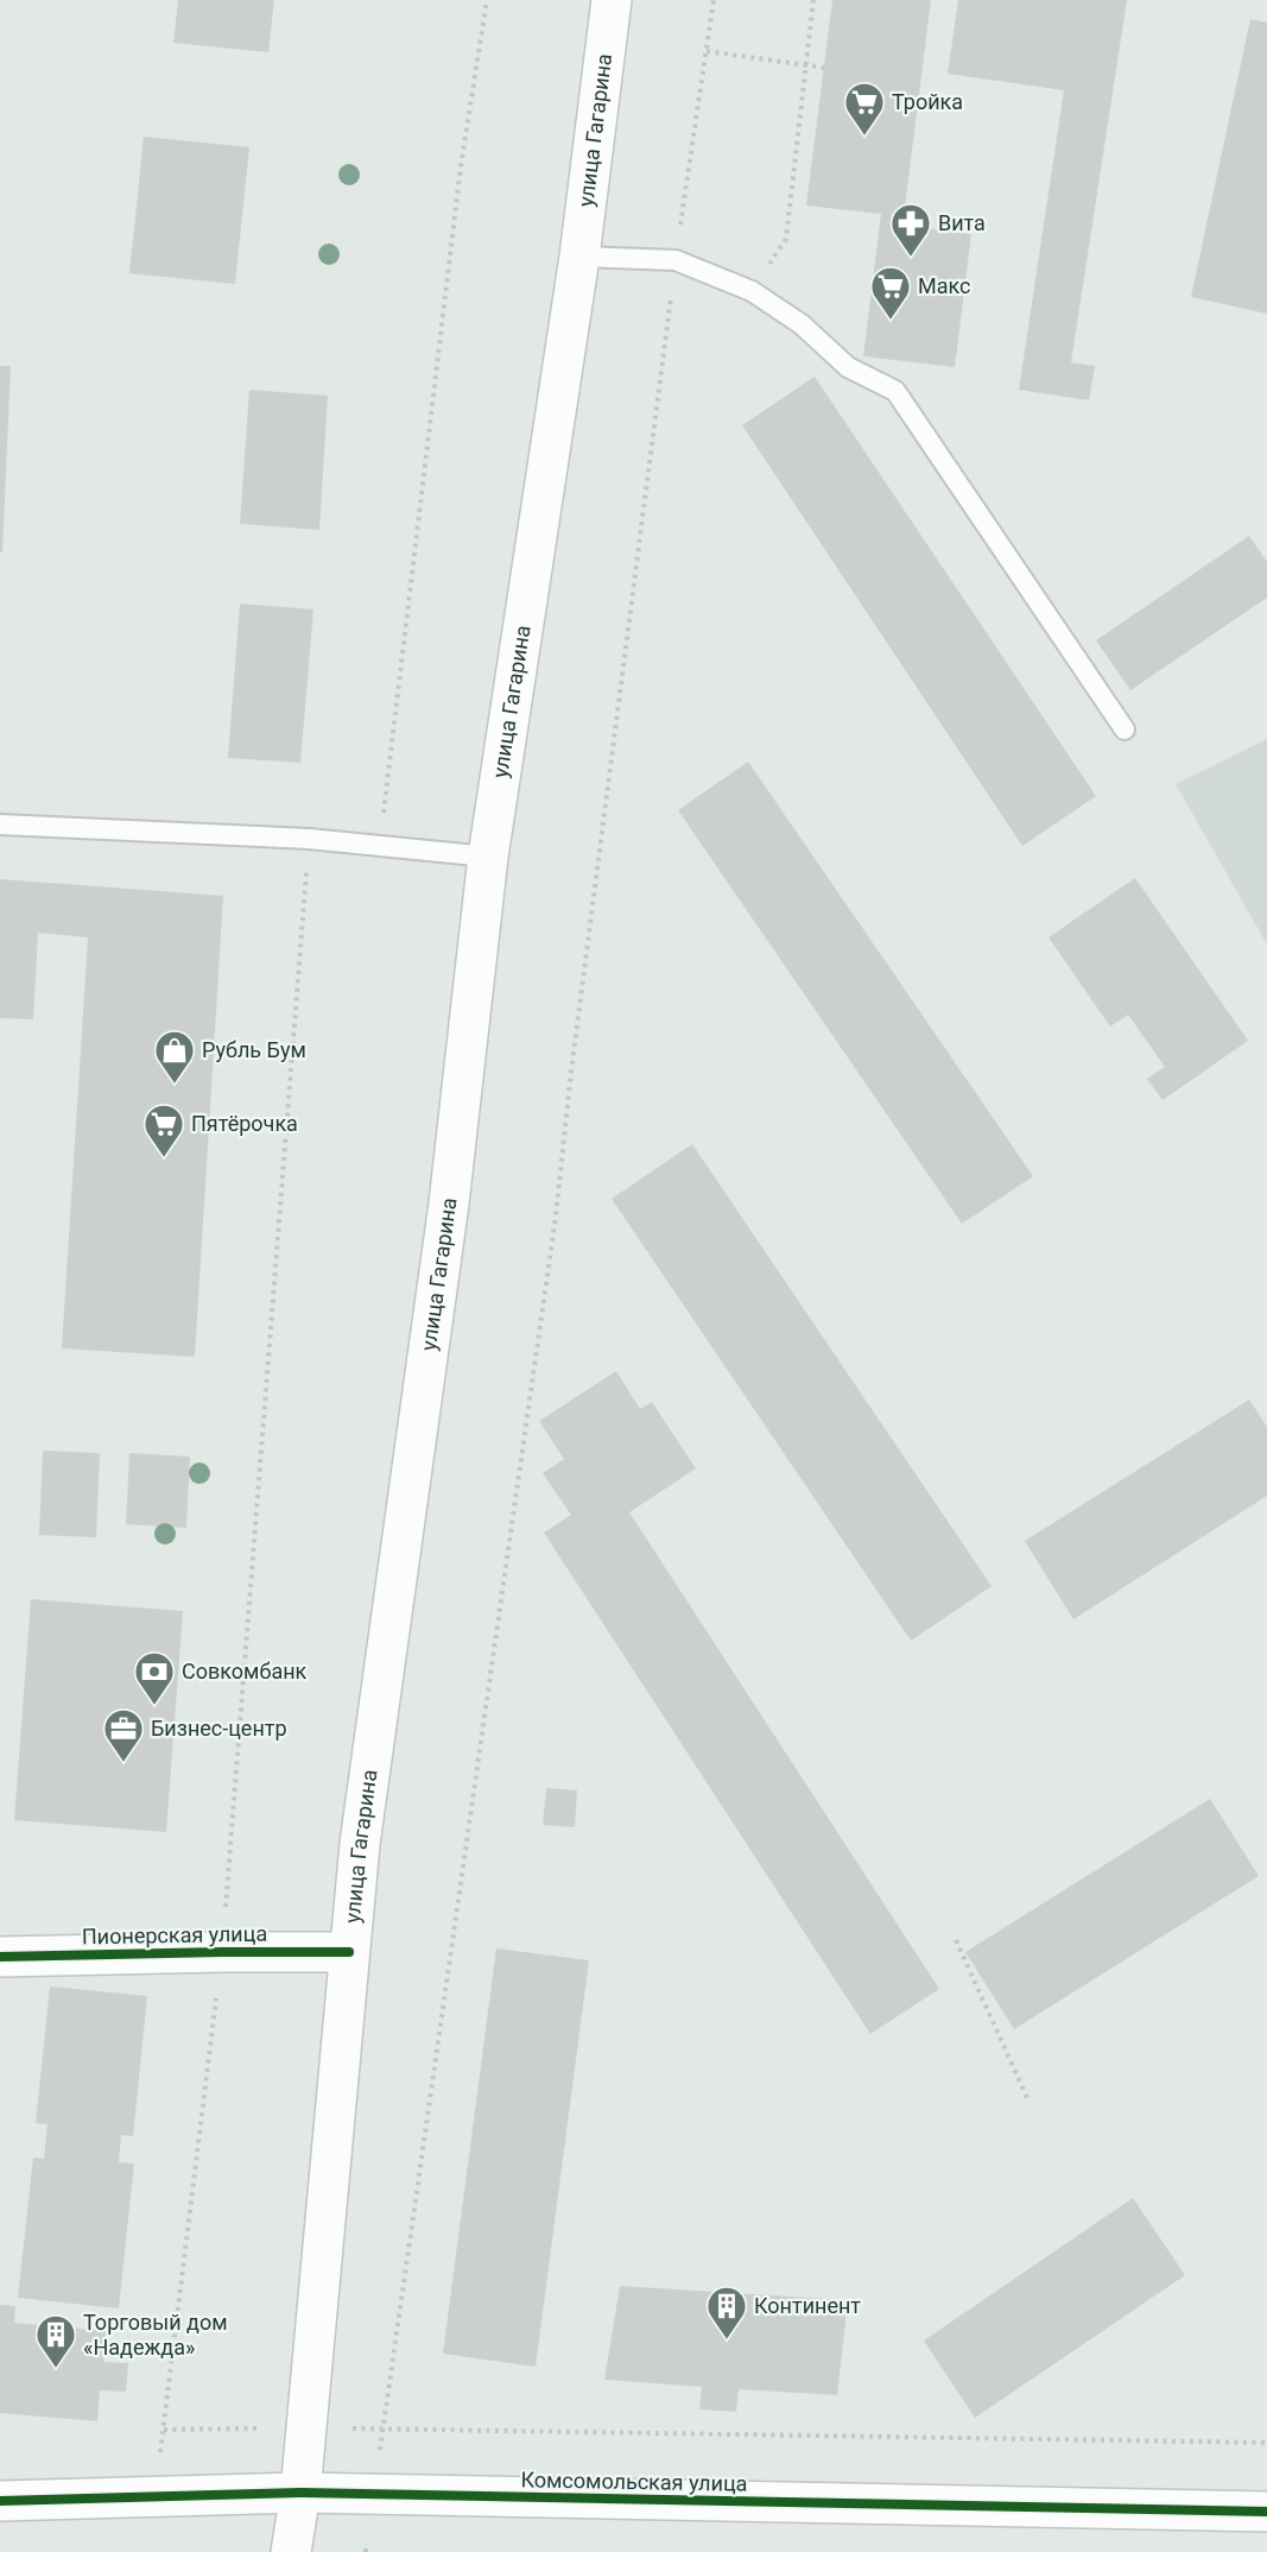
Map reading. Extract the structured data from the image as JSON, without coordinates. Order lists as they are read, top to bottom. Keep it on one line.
{"streets":{"main road":["улица Гагарина","Пионерская улица","Комсомольская улица"]},"crossings":[["улица Гагарина","Пионерская улица"],["улица Гагарина","Комсомольская улица"]],"places":{"supermarket":["Тройка","Макс","Пятёрочка"],"pharmacy":["Вита"],"shop":["Рубль Бум"],"bank":["Совкомбанк"],"office":["Бизнес-центр"],"building":["Континент","Торговый дом «Надежда»"]}}
